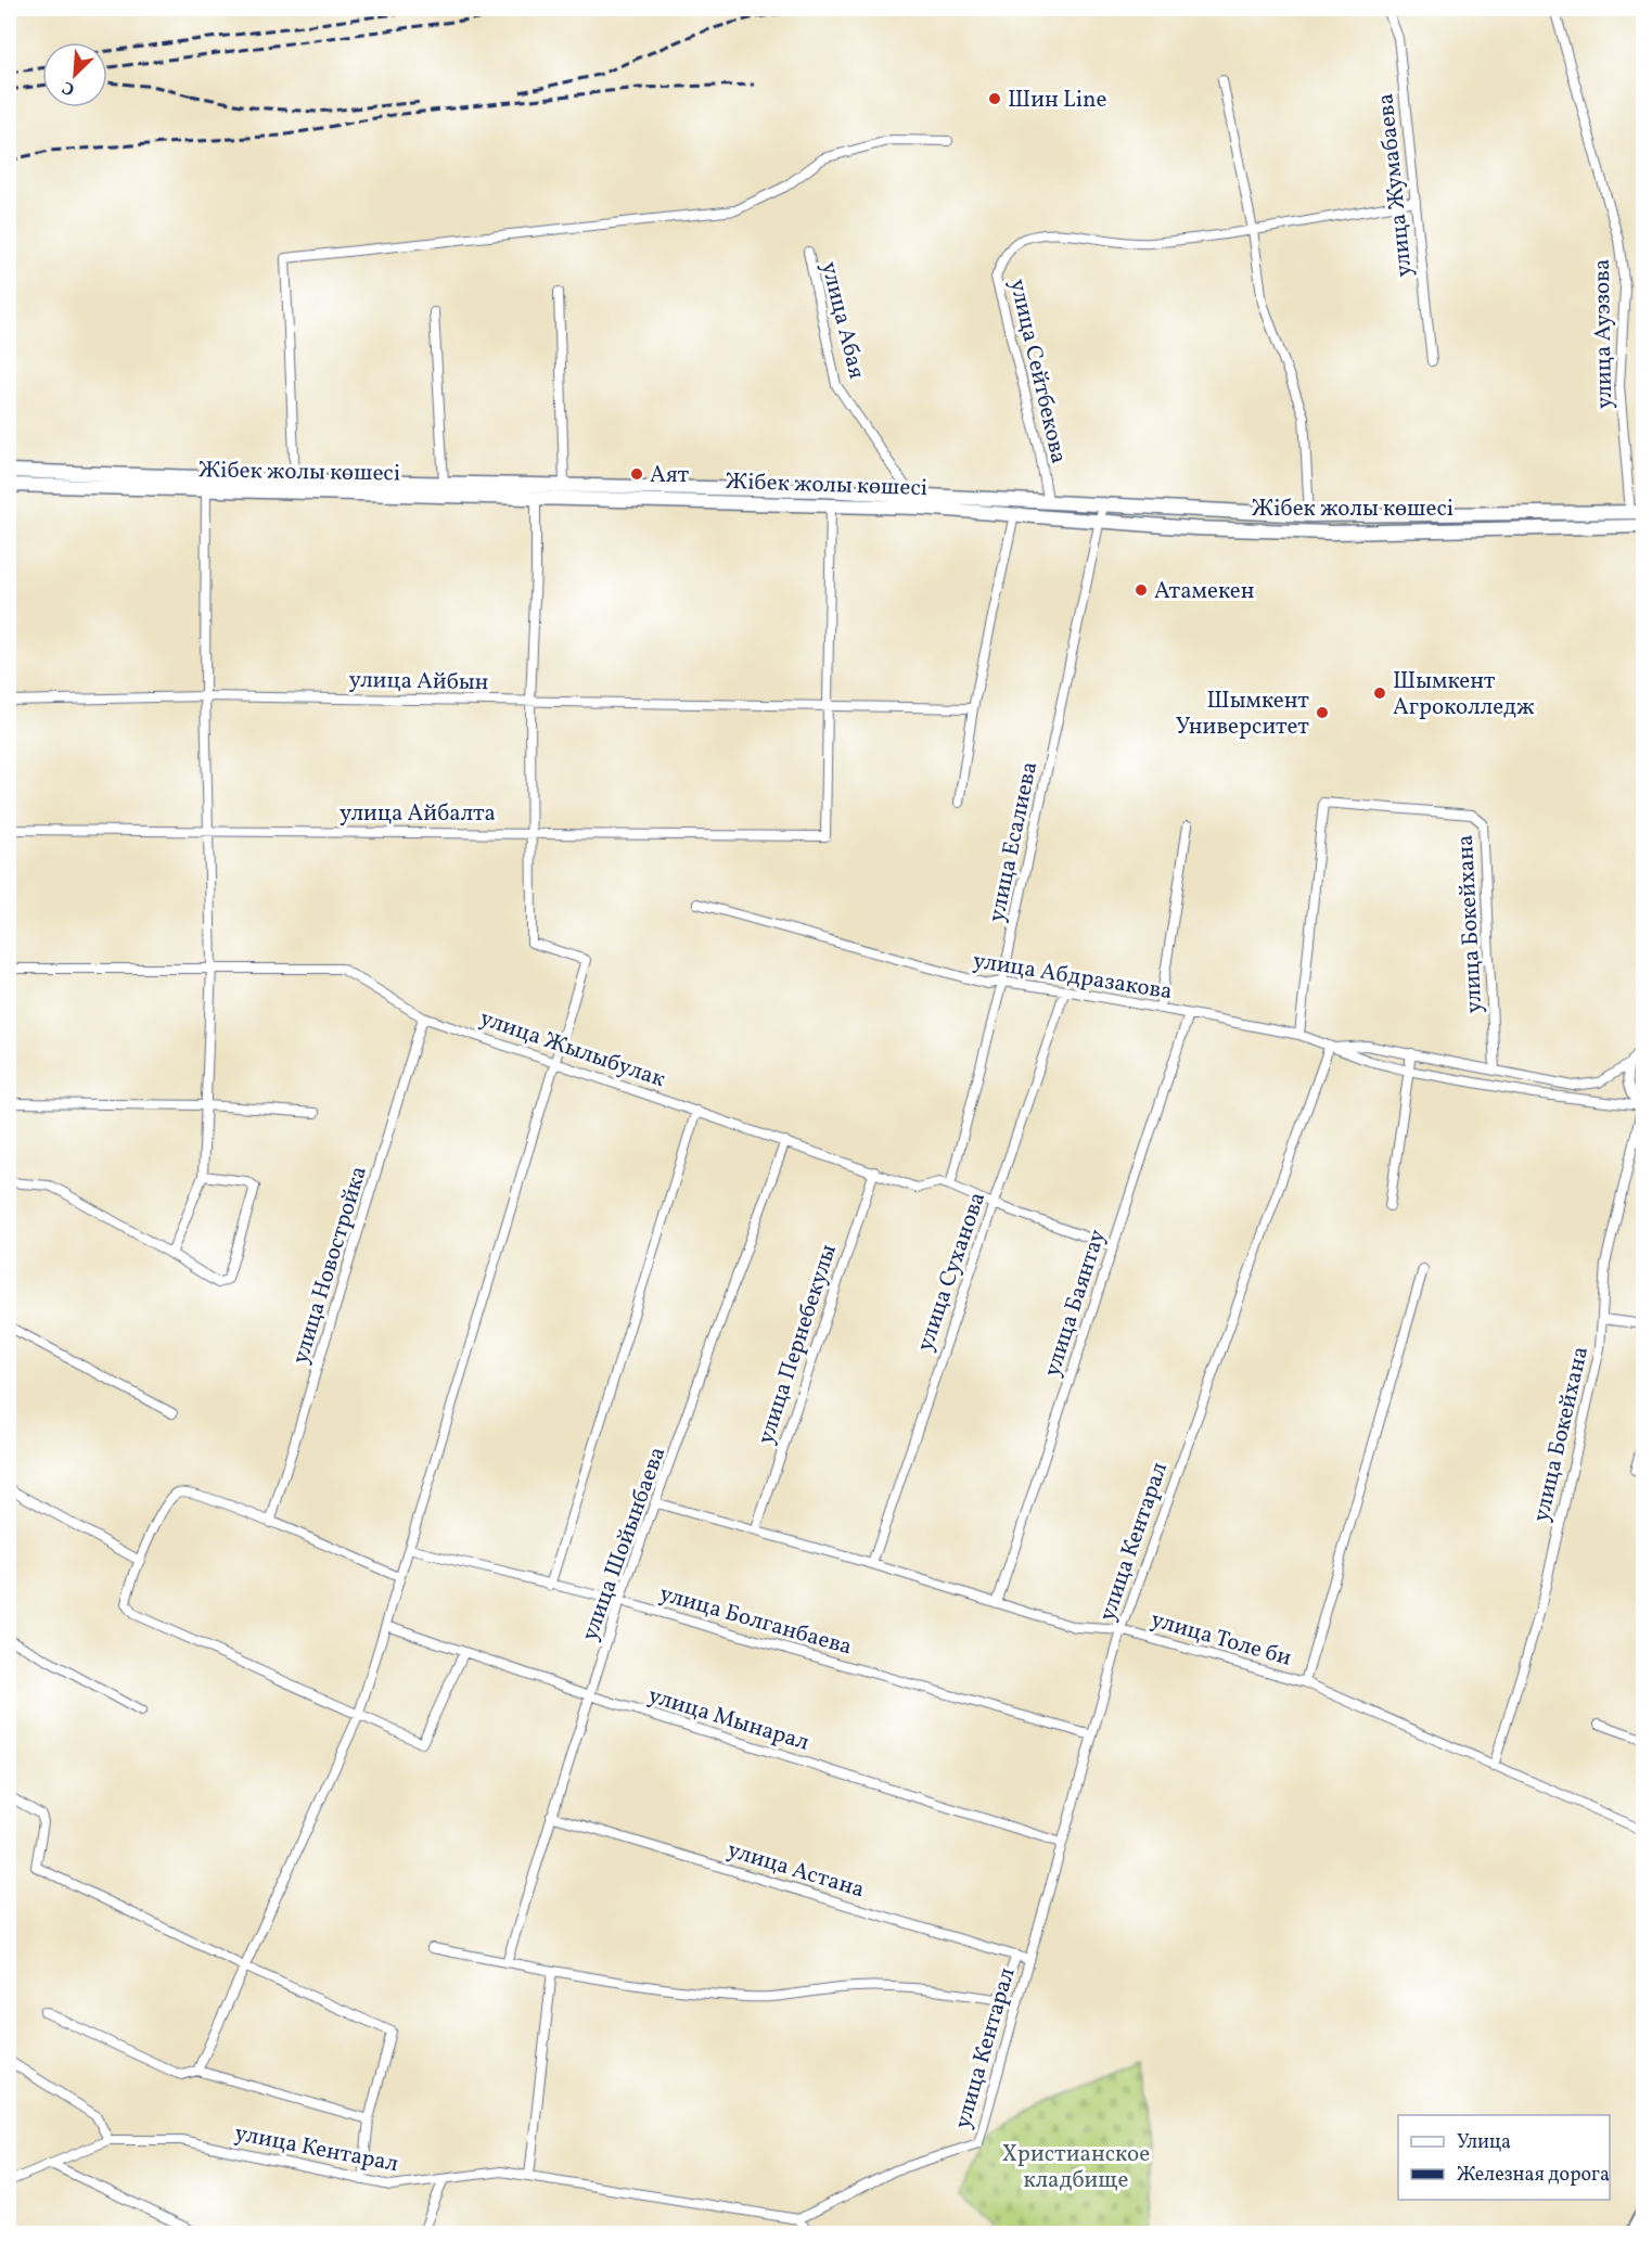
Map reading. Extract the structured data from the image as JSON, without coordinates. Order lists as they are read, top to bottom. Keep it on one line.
{"streets":{"main road":["Жібек жолы көшесі"],"street":["улица Жумабаева","улица Абая","улица Ауэзова","улица Сейтбекова","улица Айбын","улица Айбалта","улица Есалиева","улица Бокейхана","улица Абдразакова","улица Жылыбулак","улица Новостройка","улица Суханова","улица Баянтау","улица Пернебекулы","улица Кентарал","улица Шойынбаева","улица Болганбаева","улица Толе би","улица Мынарал","улица Астана"]},"crossings":[["улица Жумабаева","улица Сейтбекова"],["улица Абая","Жібек жолы көшесі"],["улица Ауэзова","Жібек жолы көшесі"],["улица Сейтбекова","Жібек жолы көшесі"],["Жібек жолы көшесі","улица Есалиева"],["улица Айбын","улица Айбалта"],["улица Есалиева","улица Абдразакова"],["улица Есалиева","улица Жылыбулак"],["улица Бокейхана","улица Абдразакова"],["улица Бокейхана","улица Толе би"],["улица Абдразакова","улица Суханова"],["улица Абдразакова","улица Баянтау"],["улица Абдразакова","улица Кентарал"],["улица Жылыбулак","улица Новостройка"],["улица Жылыбулак","улица Суханова"],["улица Жылыбулак","улица Баянтау"],["улица Жылыбулак","улица Пернебекулы"],["улица Жылыбулак","улица Шойынбаева"],["улица Суханова","улица Толе би"],["улица Баянтау","улица Толе би"],["улица Пернебекулы","улица Толе би"],["улица Кентарал","улица Болганбаева"],["улица Кентарал","улица Толе би"],["улица Кентарал","улица Мынарал"],["улица Кентарал","улица Астана"],["улица Шойынбаева","улица Болганбаева"],["улица Шойынбаева","улица Толе би"],["улица Шойынбаева","улица Мынарал"],["улица Шойынбаева","улица Астана"]],"parks":["Христианское кладбище"],"places":["Шин Line","Аят","Атамекен","Шымкент Агроколледж","Шымкент Университет"],"legend":["Улица","Железная дорога"],"north":"bottom left"}
